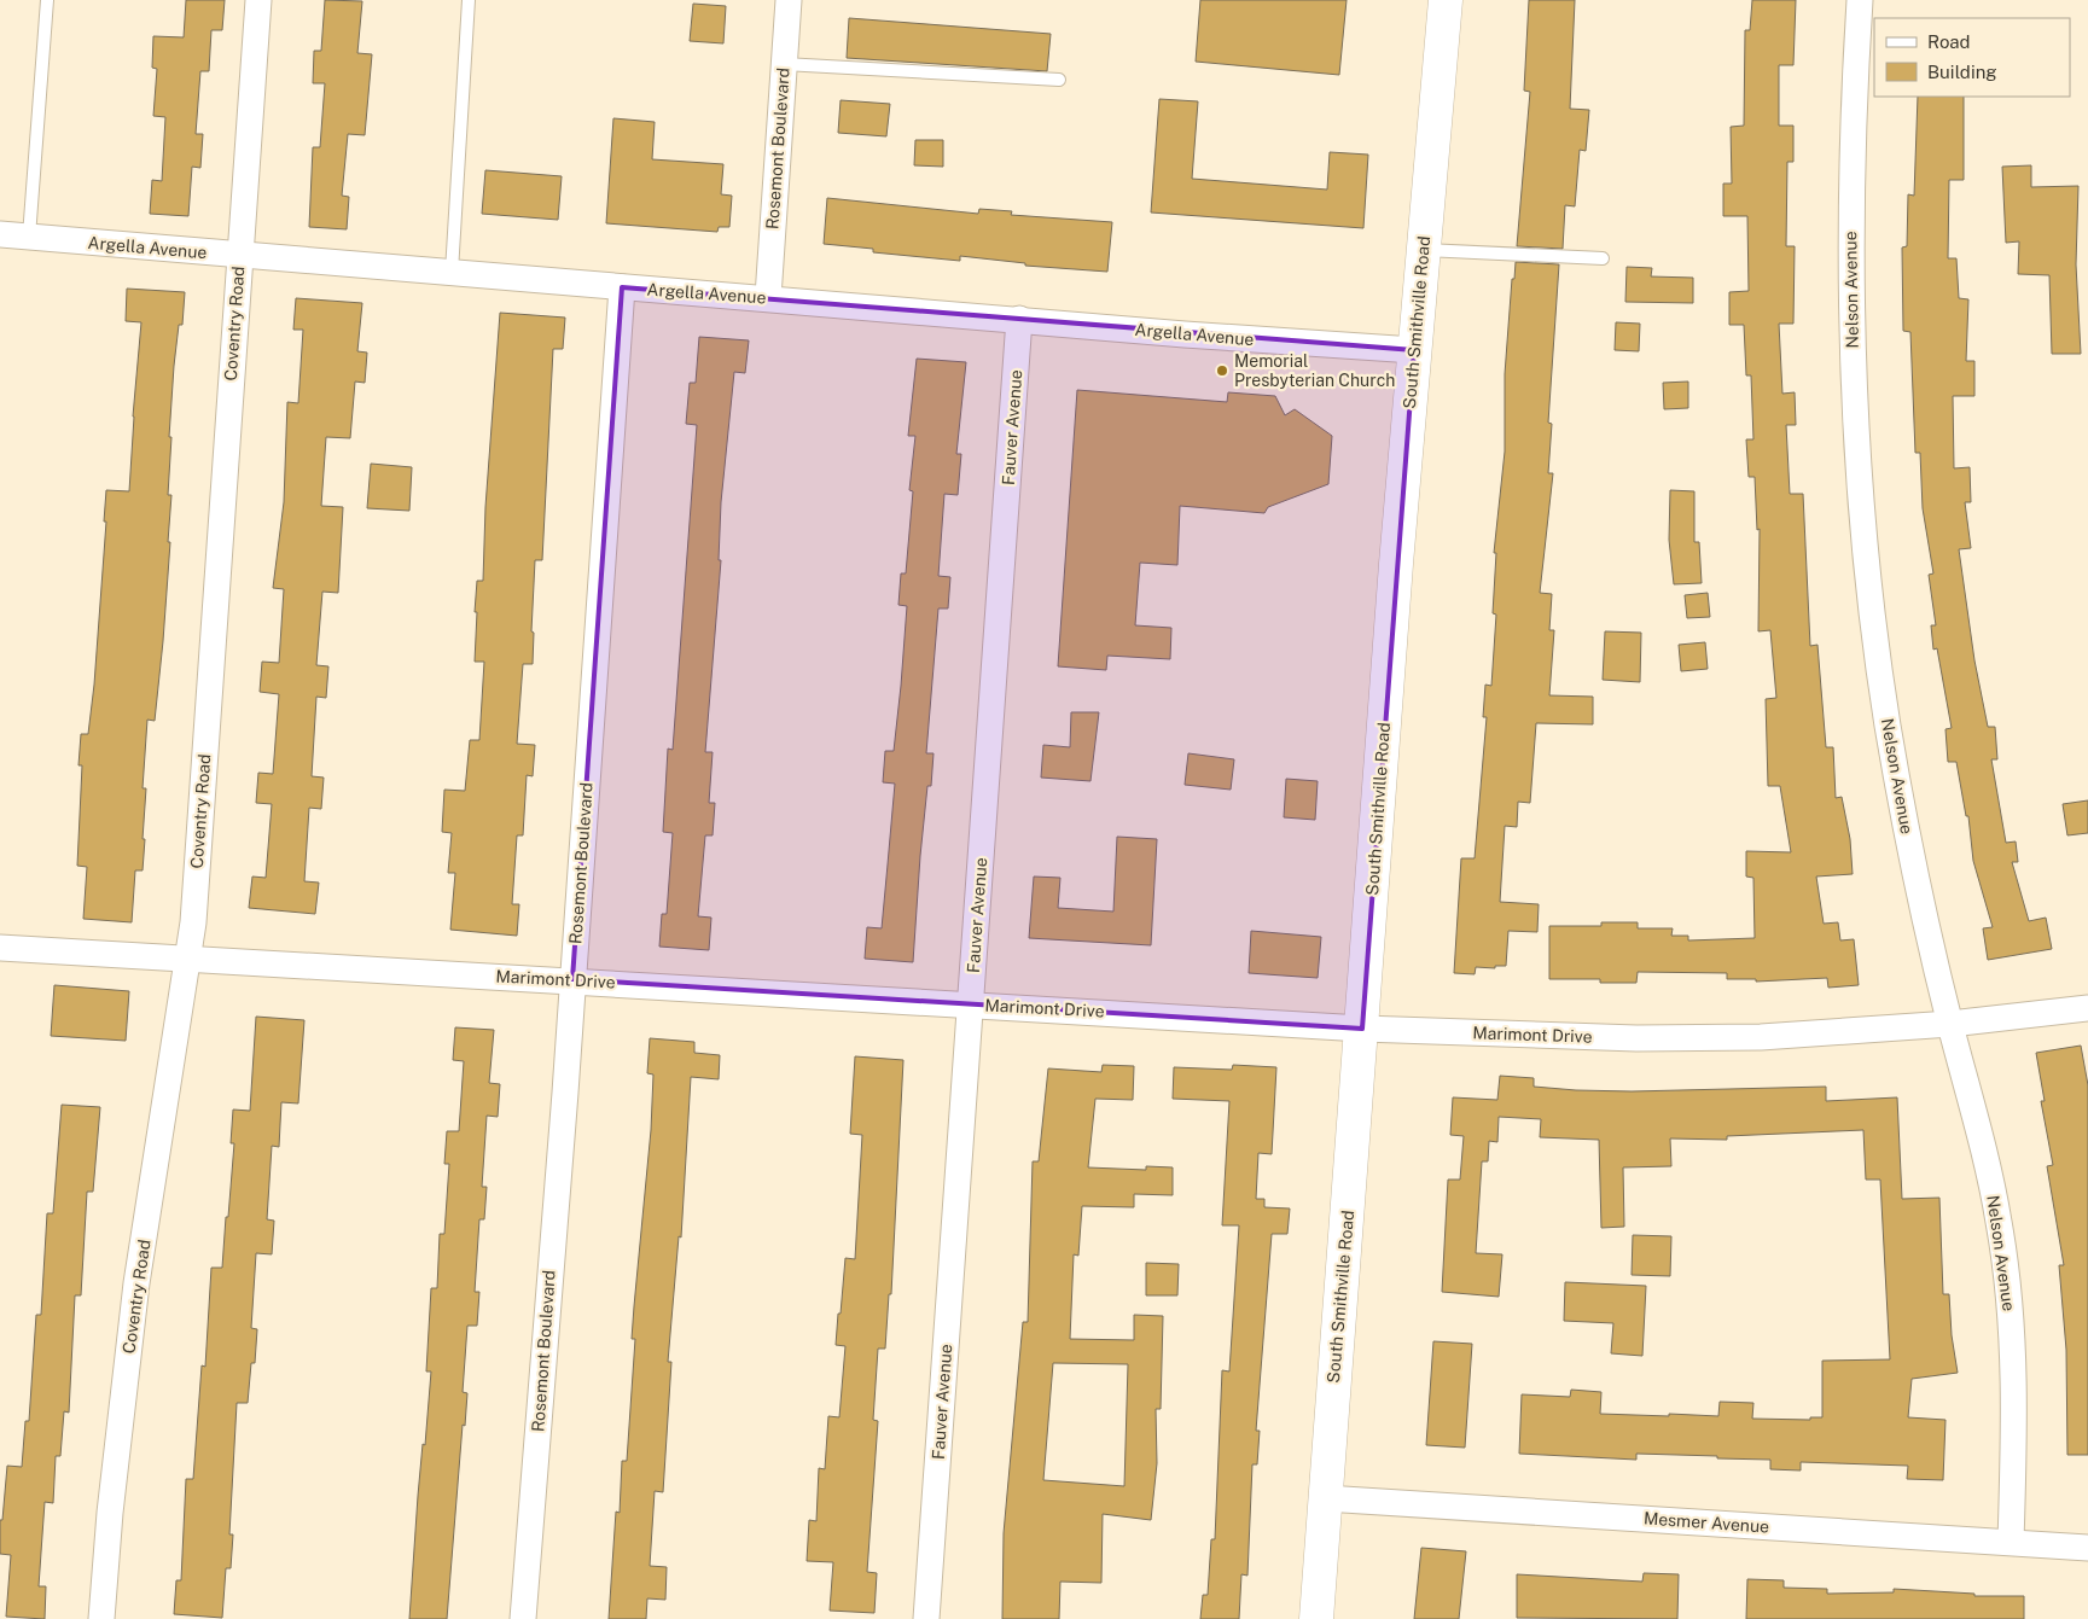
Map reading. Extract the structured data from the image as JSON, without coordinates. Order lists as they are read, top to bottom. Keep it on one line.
{"streets":{"main road":["South Smithville Road"],"street":["Rosemont Boulevard","Argella Avenue","Nelson Avenue","Coventry Road","Fauver Avenue","Marimont Drive","Mesmer Avenue"]},"crossings":[["Rosemont Boulevard","Argella Avenue"],["Rosemont Boulevard","Marimont Drive"],["Argella Avenue","South Smithville Road"],["Argella Avenue","Coventry Road"],["Argella Avenue","Fauver Avenue"],["Nelson Avenue","Marimont Drive"],["Nelson Avenue","Mesmer Avenue"],["South Smithville Road","Marimont Drive"],["South Smithville Road","Mesmer Avenue"],["Coventry Road","Marimont Drive"],["Fauver Avenue","Marimont Drive"]],"places":["Memorial Presbyterian Church"],"legend":["Road","Building"]}
